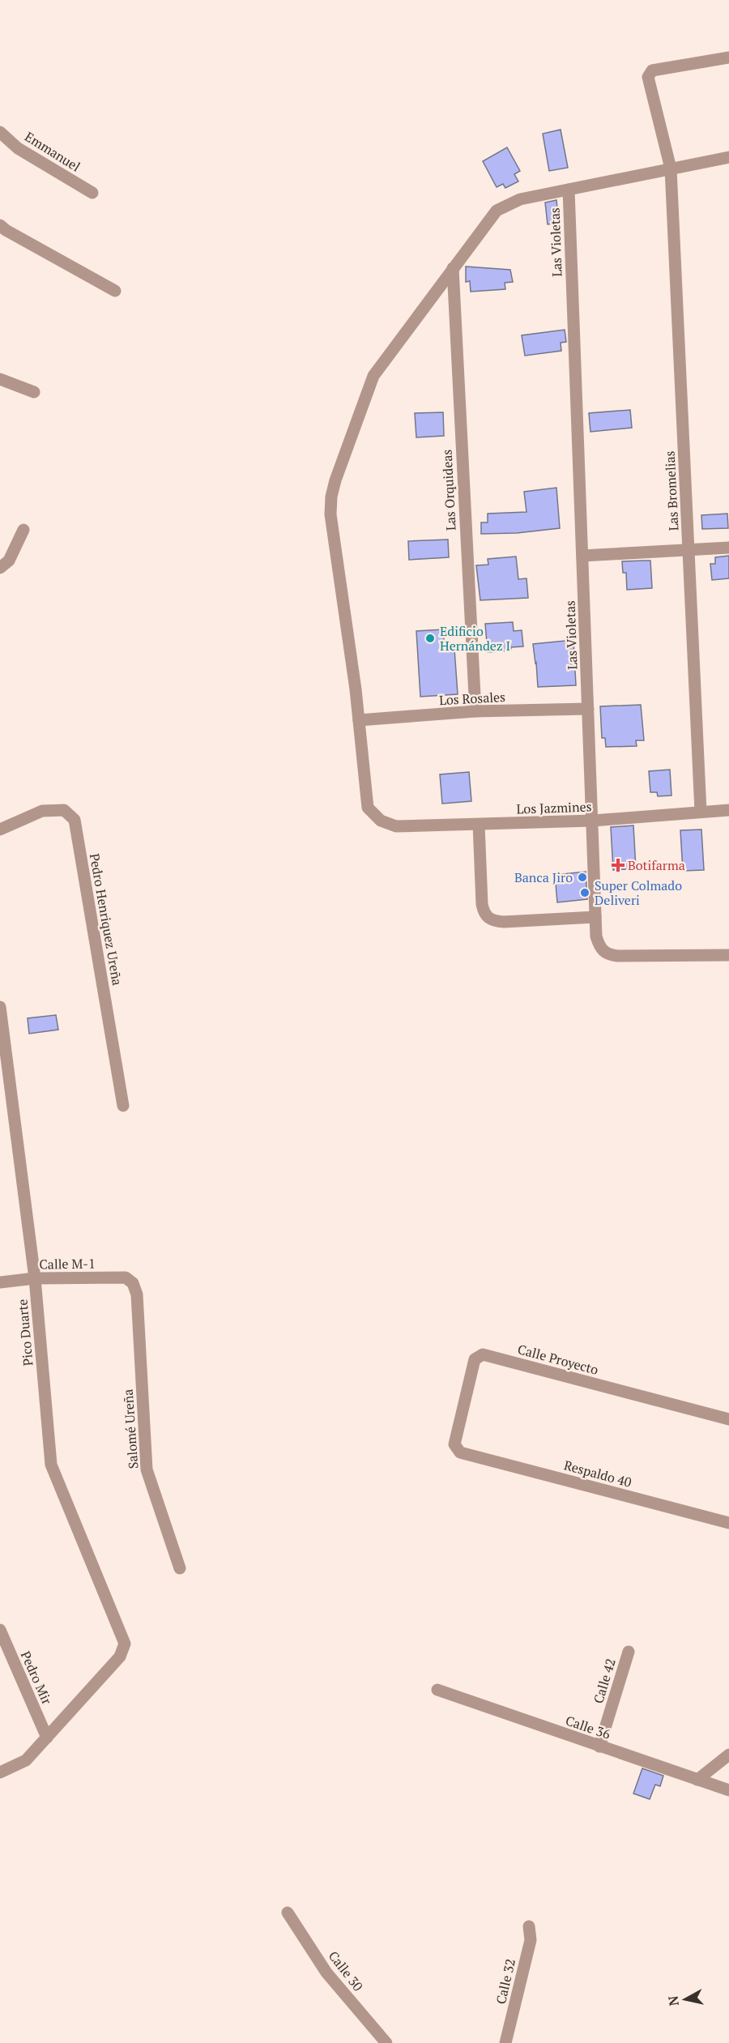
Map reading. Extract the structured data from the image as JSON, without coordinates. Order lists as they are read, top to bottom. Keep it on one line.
{"streets":{"street":["Emmanuel","Las Violetas","Las Orquideas","Las Bromelias","Los Rosales","Los Jazmines","Pedro Henriquez Ureña","Calle M-1","Pico Duarte","Calle Proyecto","Salomé Ureña","Respaldo 40","Pedro Mir","Calle 42","Calle 36","Calle 30","Calle 32"]},"crossings":[["Las Violetas","Los Rosales"],["Las Violetas","Los Jazmines"],["Las Orquideas","Los Rosales"],["Las Bromelias","Los Jazmines"],["Los Rosales","Los Jazmines"],["Calle M-1","Pico Duarte"],["Calle M-1","Salomé Ureña"],["Pico Duarte","Pedro Mir"],["Calle Proyecto","Respaldo 40"],["Calle 42","Calle 36"]],"places":{"other":["Edificio Hernández I","Banca Jiro","Super Colmado Deliveri"],"health":["Botifarma"]},"north":"left"}
